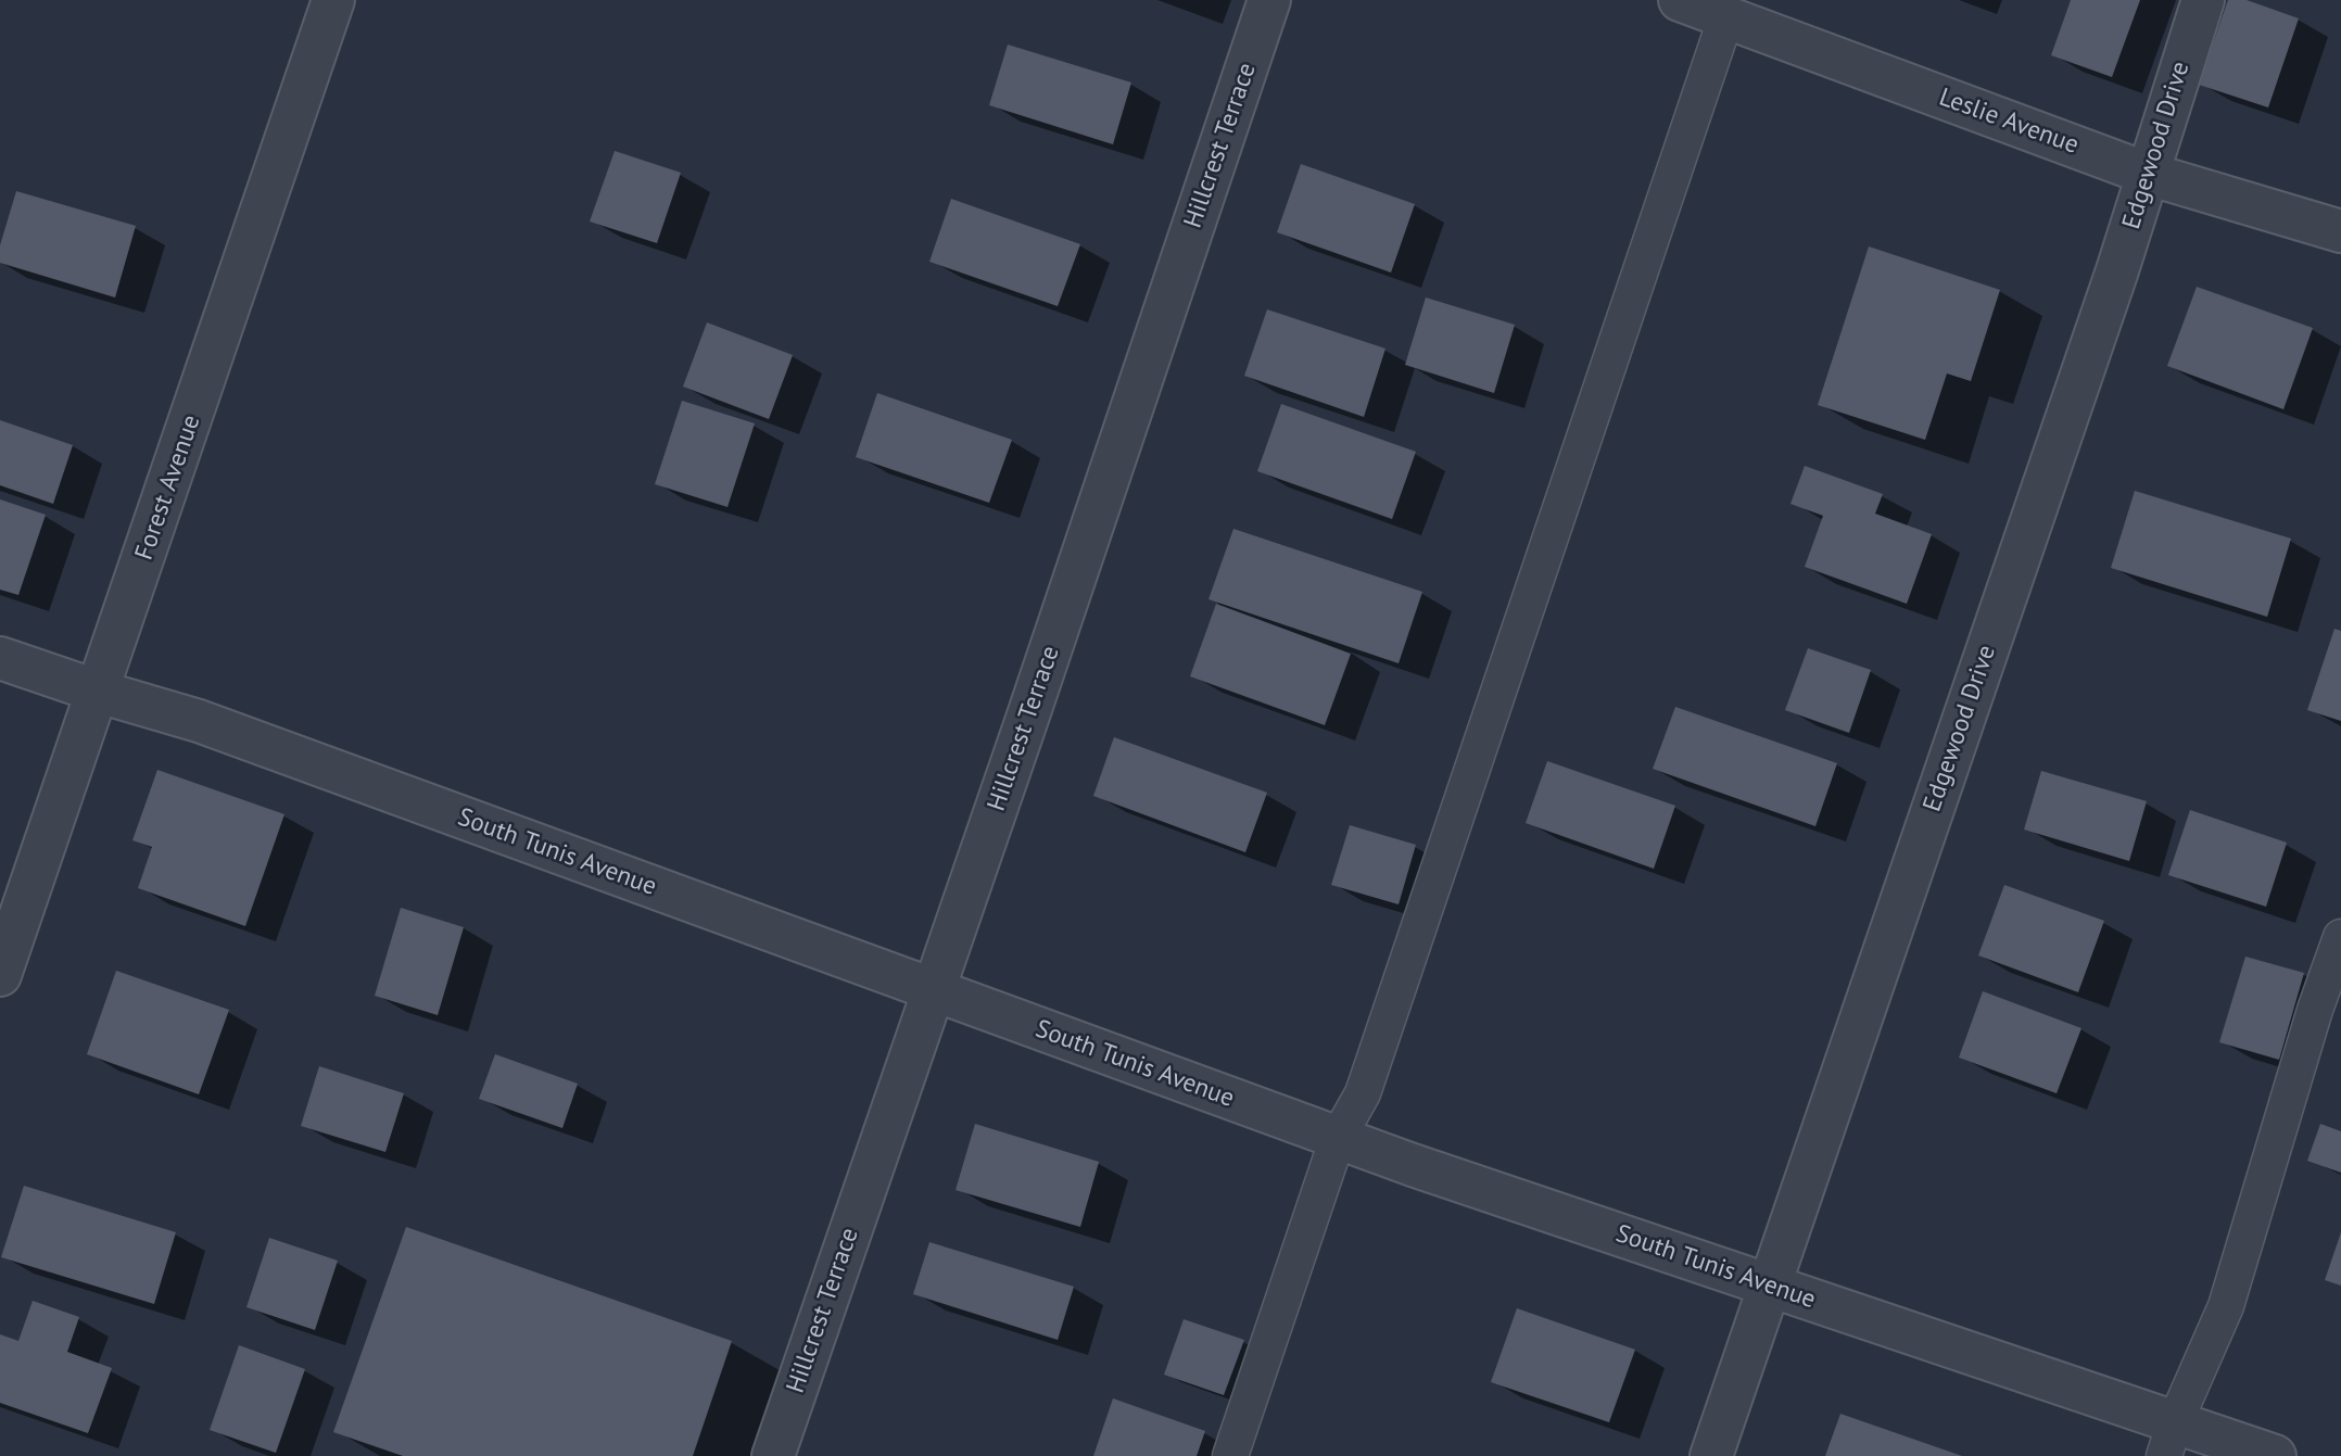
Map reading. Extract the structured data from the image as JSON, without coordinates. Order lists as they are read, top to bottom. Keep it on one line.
{"streets":{"street":["Leslie Avenue","Hillcrest Terrace","Edgewood Drive","Forest Avenue","South Tunis Avenue"]},"crossings":[["Leslie Avenue","Edgewood Drive"],["Hillcrest Terrace","South Tunis Avenue"],["Edgewood Drive","South Tunis Avenue"],["Forest Avenue","South Tunis Avenue"]]}
